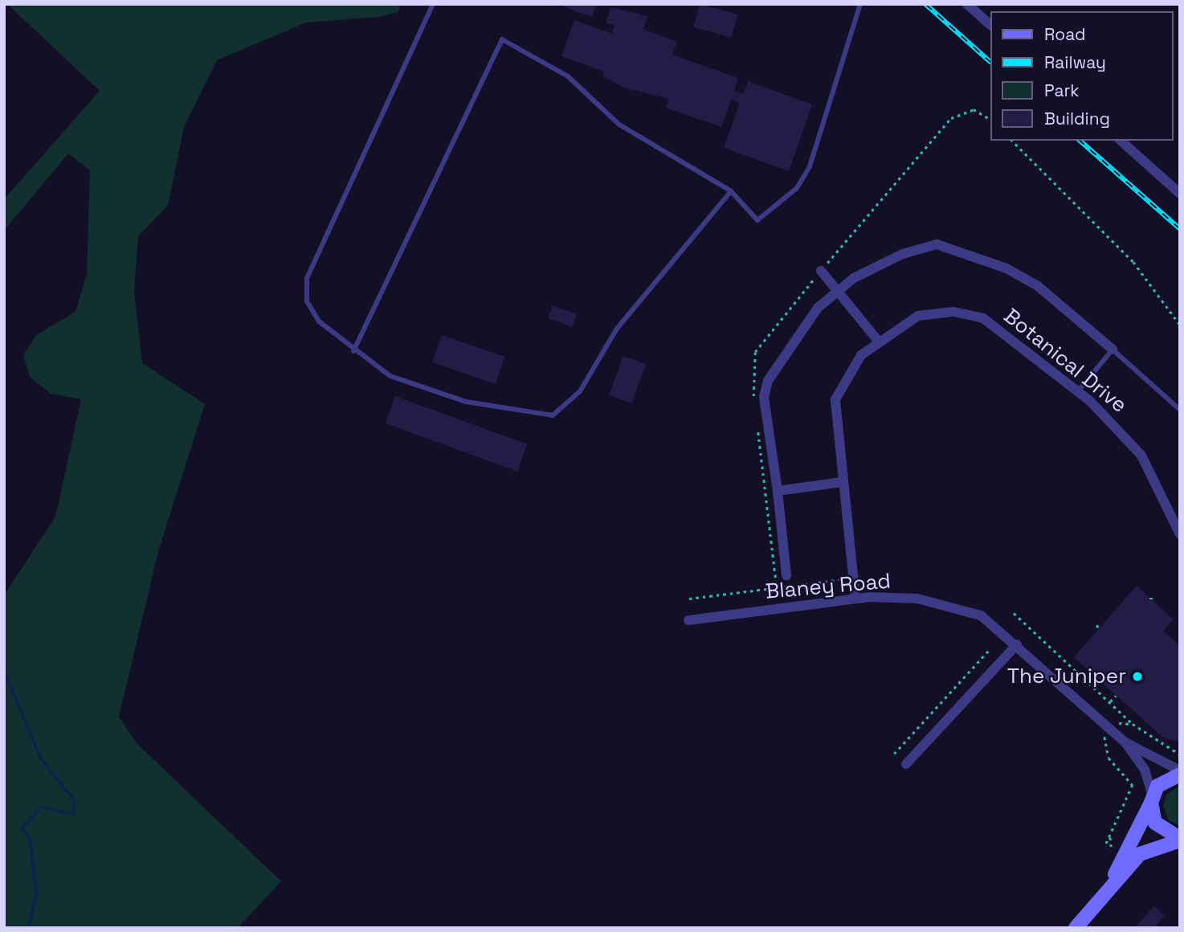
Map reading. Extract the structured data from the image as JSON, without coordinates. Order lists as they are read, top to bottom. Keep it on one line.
{"streets":{"street":["Botanical Drive","Blaney Road"]},"crossings":[["Botanical Drive","Blaney Road"]],"places":["The Juniper"],"legend":["Road","Railway","Park","Building"]}
